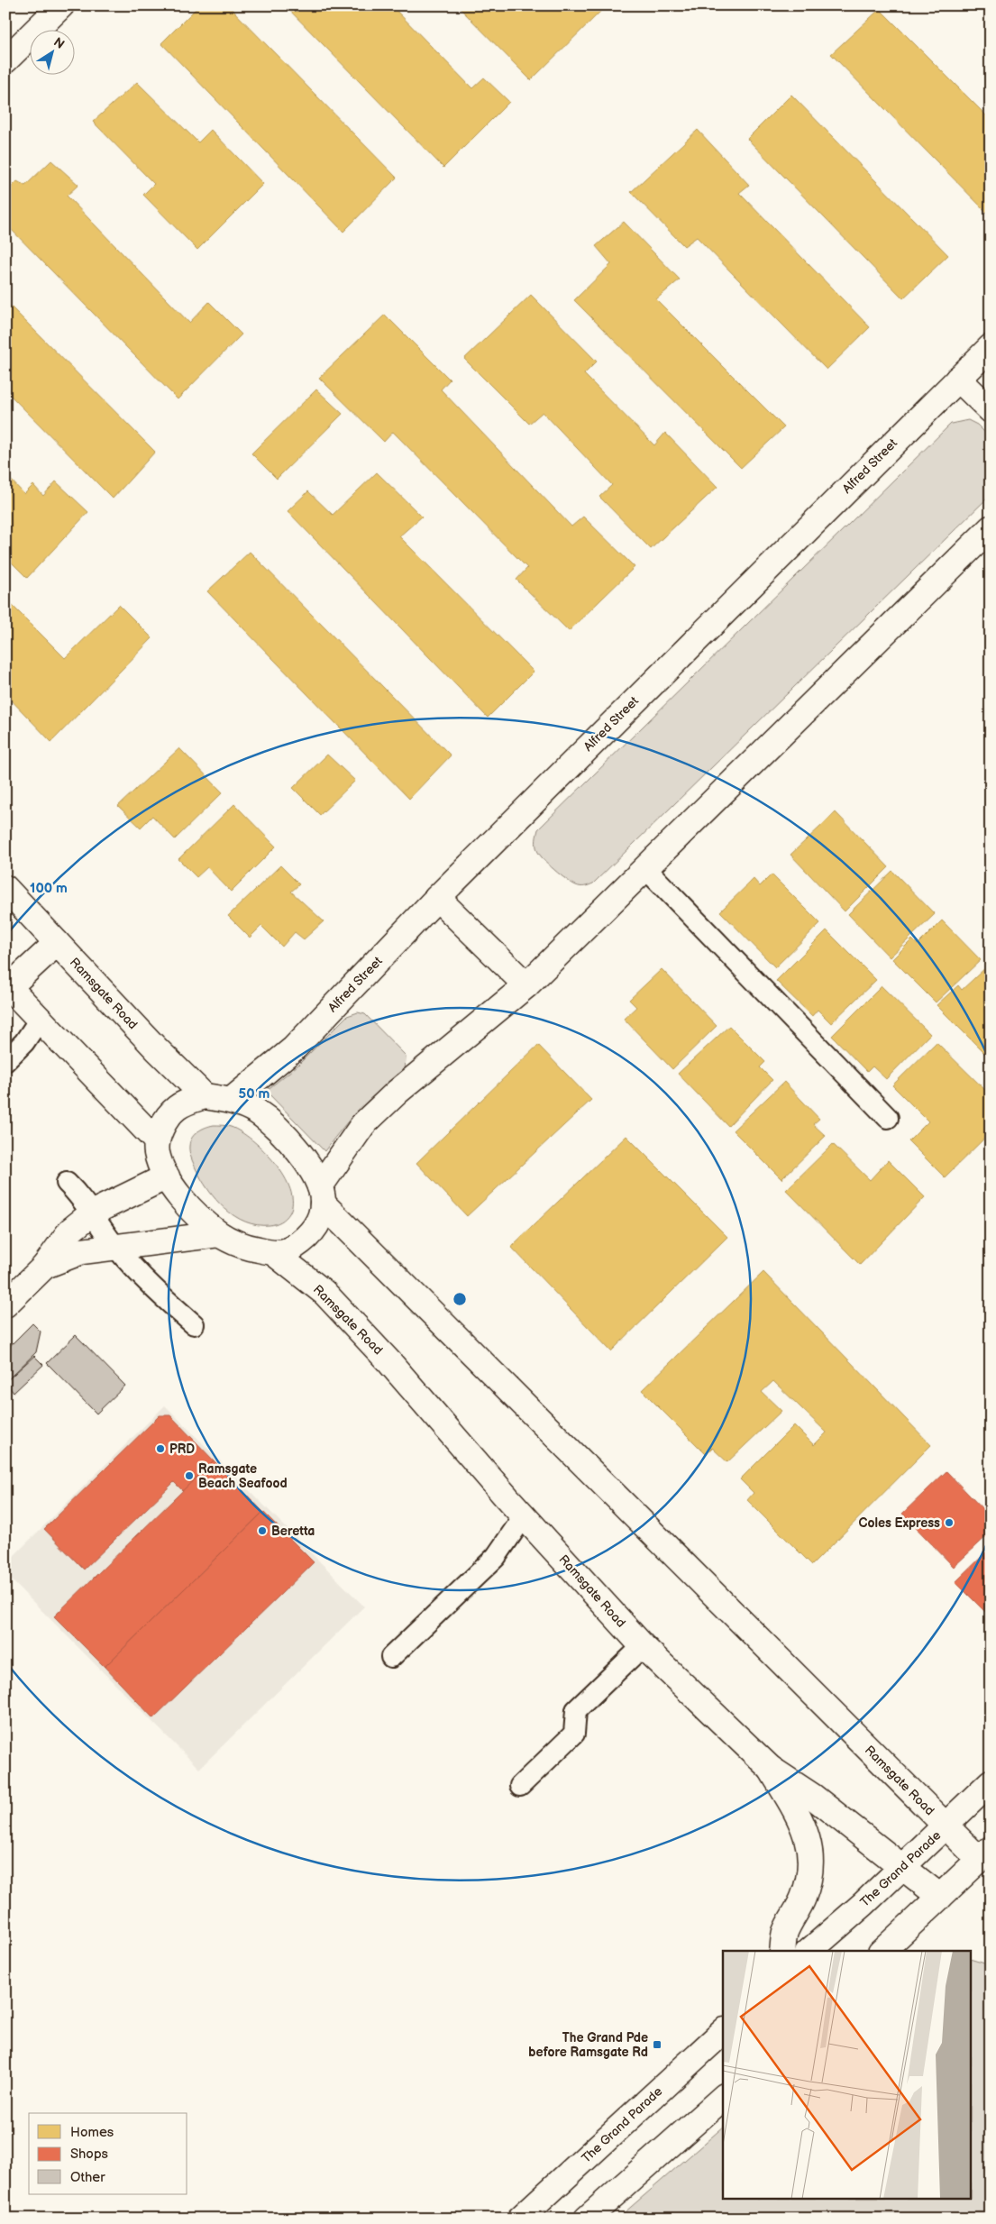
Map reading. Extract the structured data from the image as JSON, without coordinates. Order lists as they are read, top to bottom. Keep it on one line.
{"streets":{"main road":["Alfred Street","Ramsgate Road","The Grand Parade"]},"crossings":[["Alfred Street","Ramsgate Road"],["Ramsgate Road","The Grand Parade"]],"places":{"other":["PRD","Ramsgate Beach Seafood","Coles Express","Beretta"],"transit":["The Grand Pde before Ramsgate Rd"]},"legend":["Homes","Shops","Other"],"north":"top right","rings":["100 m","50 m"]}
